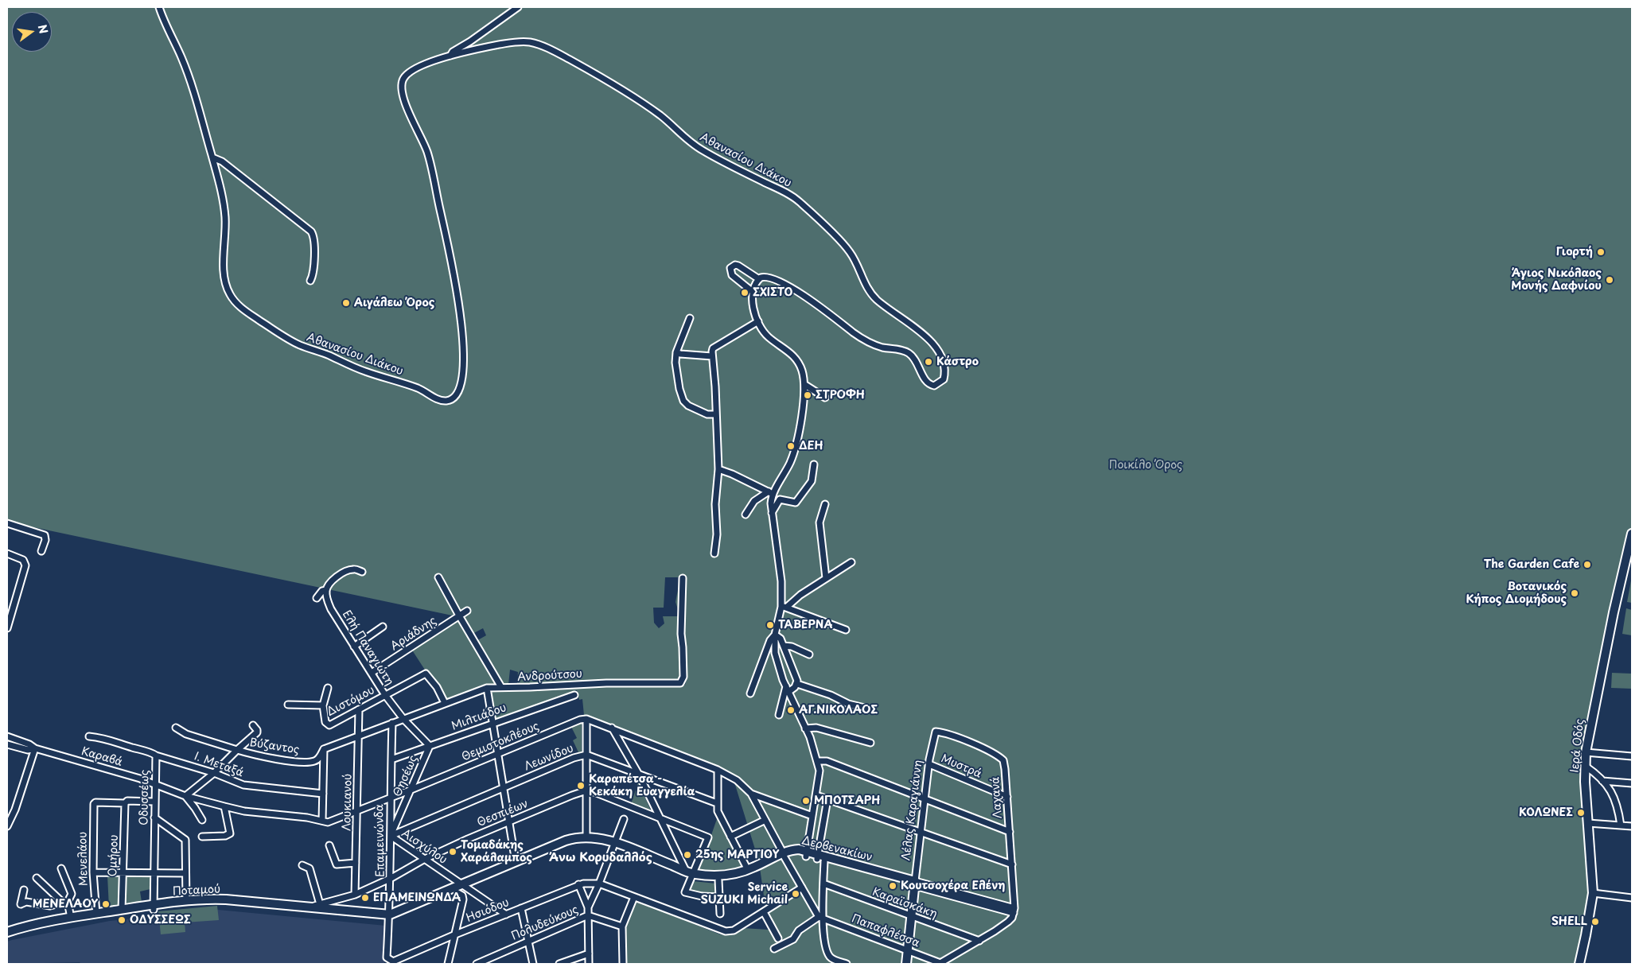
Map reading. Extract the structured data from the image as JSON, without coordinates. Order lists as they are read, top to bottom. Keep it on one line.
{"streets":{"street":["Αθανασίου Διάκου","Αριάδνης","Ελή Παναγιώτη","Ανδρούτσου","Διστόμου","Μιλτιάδου","Θεμιστοκλέους","Ιερά Οδός","Βύζαντος","Καραβά","Λεωνίδου","Ι. Μεταξά","Μυστρά","Θησέως","Οδυσσέως","Λαχανά","Λουκιανού","Λέλας Καραγιάννη","Θεσπιέων","Επαμεινώνδα","Αισχύλου","Δερβενακίων","Ομήρου","Μενελάου","Ποταμού","Καραϊσκάκη","Ησιόδου","Πολυδεύκους","Παπαφλέσσα"]},"crossings":[["Αριάδνης","Ελή Παναγιώτη"],["Ελή Παναγιώτη","Ανδρούτσου"],["Ελή Παναγιώτη","Διστόμου"],["Ελή Παναγιώτη","Μιλτιάδου"],["Ελή Παναγιώτη","Θησέως"],["Ανδρούτσου","Διστόμου"],["Ανδρούτσου","Βύζαντος"],["Ανδρούτσου","Λουκιανού"],["Ανδρούτσου","Επαμεινώνδα"],["Διστόμου","Λουκιανού"],["Μιλτιάδου","Θησέως"],["Μιλτιάδου","Επαμεινώνδα"],["Θεμιστοκλέους","Βύζαντος"],["Θεμιστοκλέους","Καραβά"],["Θεμιστοκλέους","Θησέως"],["Θεμιστοκλέους","Λουκιανού"],["Θεμιστοκλέους","Επαμεινώνδα"],["Βύζαντος","Καραβά"],["Βύζαντος","Ι. Μεταξά"],["Καραβά","Οδυσσέως"],["Λεωνίδου","Θησέως"],["Λεωνίδου","Επαμεινώνδα"],["Λεωνίδου","Αισχύλου"],["Ι. Μεταξά","Οδυσσέως"],["Μυστρά","Λαχανά"],["Μυστρά","Λέλας Καραγιάννη"],["Θησέως","Επαμεινώνδα"],["Θησέως","Αισχύλου"],["Οδυσσέως","Ποταμού"],["Λαχανά","Λέλας Καραγιάννη"],["Λαχανά","Δερβενακίων"],["Λουκιανού","Θεσπιέων"],["Λέλας Καραγιάννη","Δερβενακίων"],["Λέλας Καραγιάννη","Καραϊσκάκη"],["Λέλας Καραγιάννη","Παπαφλέσσα"],["Θεσπιέων","Επαμεινώνδα"],["Θεσπιέων","Αισχύλου"],["Θεσπιέων","Ποταμού"],["Επαμεινώνδα","Αισχύλου"],["Επαμεινώνδα","Δερβενακίων"],["Επαμεινώνδα","Ποταμού"],["Επαμεινώνδα","Ησιόδου"],["Αισχύλου","Δερβενακίων"],["Αισχύλου","Ησιόδου"],["Δερβενακίων","Ποταμού"],["Ομήρου","Μενελάου"],["Ομήρου","Ποταμού"],["Μενελάου","Ποταμού"]],"districts":["Άνω Κορυδαλλός"],"parks":["Ποικίλο Όρος"],"places":["Γιορτή","Άγιος Νικόλαος Μονής Δαφνίου","ΣΧΙΣΤΟ","Αιγάλεω Όρος","Κάστρο","ΣΤΡΟΦΗ","ΔΕΗ","The Garden Cafe","Βοτανικός Κήπος Διομήδους","ΤΑΒΕΡΝΑ","ΑΓ.ΝΙΚΟΛΑΟΣ","Καραπέτσα - Κεκάκη Ευαγγελία","ΜΠΟΤΣΑΡΗ","ΚΟΛΩΝΕΣ","Τομαδάκης Χαράλαμπος","25ης ΜΑΡΤΙΟΥ","Κουτσοχέρα Ελένη","Service SUZUKI Michail","ΕΠΑΜΕΙΝΩΝΔΑ","ΜΕΝΕΛΑΟΥ","ΟΔYΣΣΕΩΣ","SHELL"],"north":"right"}
